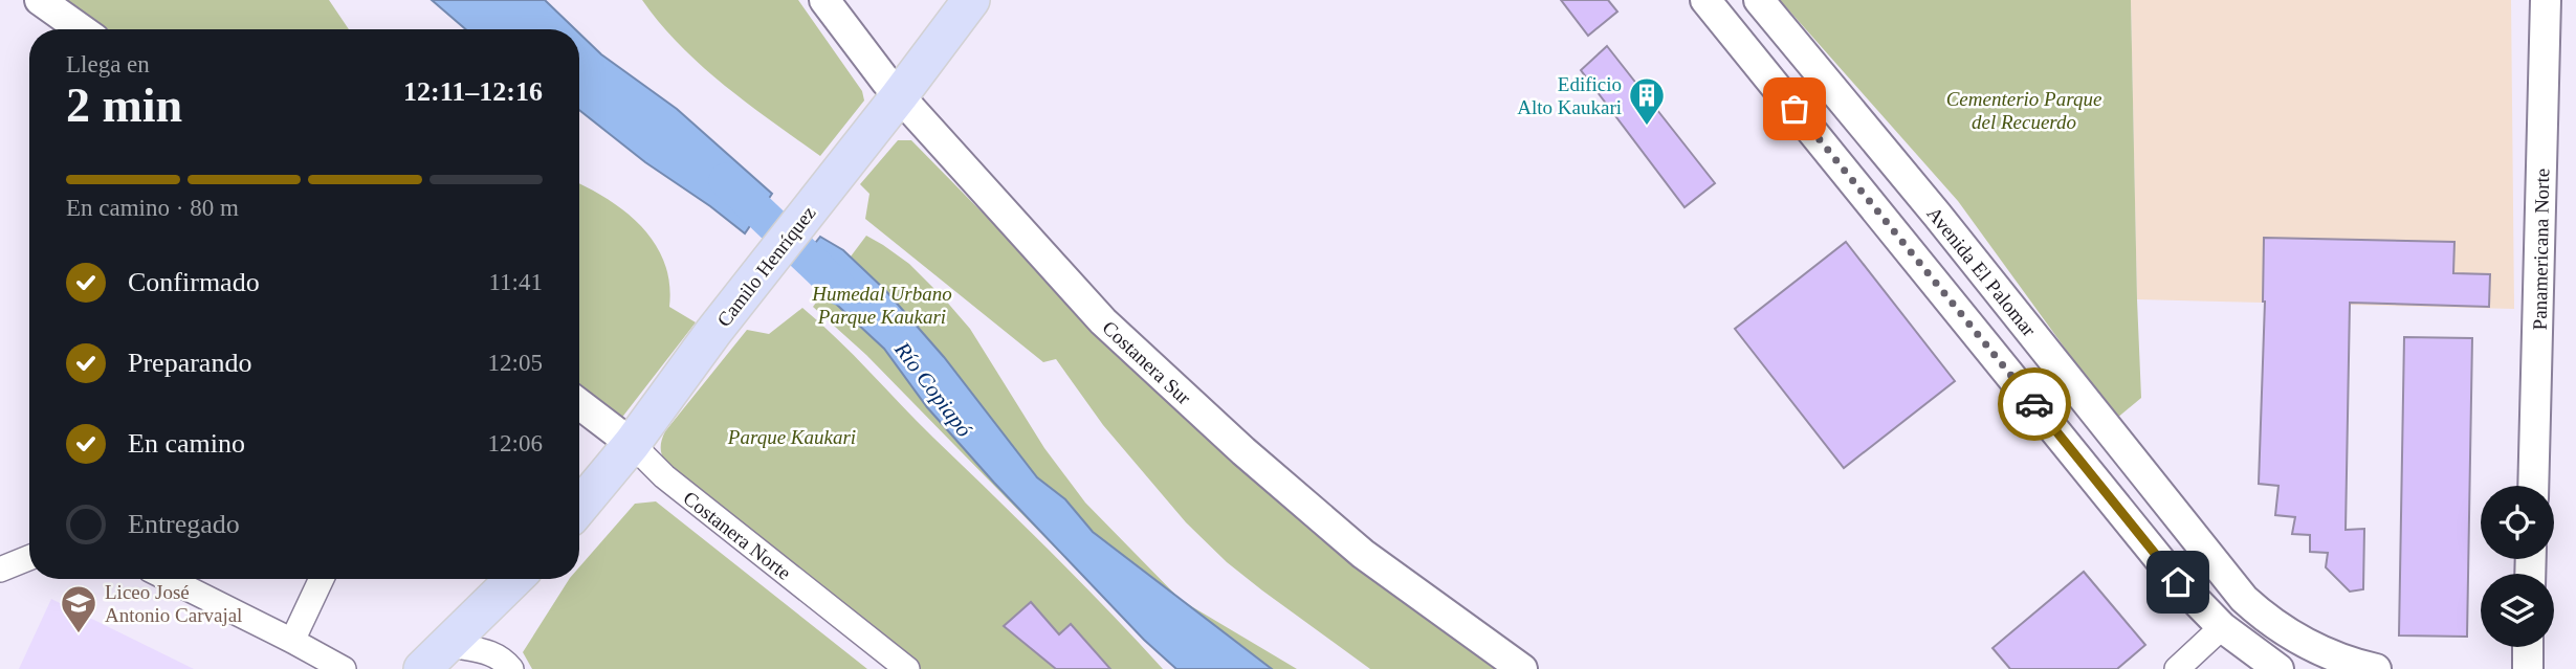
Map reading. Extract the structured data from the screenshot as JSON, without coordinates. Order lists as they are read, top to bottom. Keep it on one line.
{"streets":{"main road":["Camilo Henríquez"],"street":["Panamericana Norte","Avenida El Palomar","Costanera Sur","Costanera Norte"]},"crossings":[["Camilo Henríquez","Costanera Sur"],["Camilo Henríquez","Costanera Norte"]],"water":["Río Copiapó"],"parks":["Cementerio Parque del Recuerdo","Humedal Urbano Parque Kaukari","Parque Kaukari"],"places":{"building":["Edificio Alto Kaukari"],"school or university":["Liceo José Antonio Carvajal"]},"page":{"heading":["2 min","Llega en","12:11–12:16"],"bar":"En camino · 80 m","list":[["Confirmado","11:41"],["Preparando","12:05"],["En camino","12:06"],"Entregado"]}}
